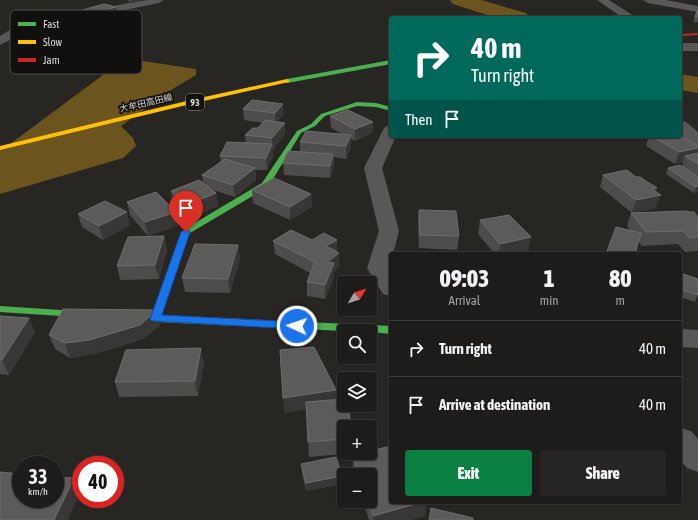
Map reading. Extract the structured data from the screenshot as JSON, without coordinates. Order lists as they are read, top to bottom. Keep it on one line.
{"streets":{"street":["93","大牟田高田線"]},"legend":["Fast","Slow","Jam"],"north":"top right","page":{"turn":["40 m","Turn right"],"then":"Then","eta":["09:03","Arrival","1","min","80","m"],"map_buttons":["+","−"],"list":[{"name":"Turn right","value":"40 m"},{"name":"Arrive at destination","value":"40 m"}],"buttons":["Exit","Share"],"speed":"33 km/h","limit":"40"}}
